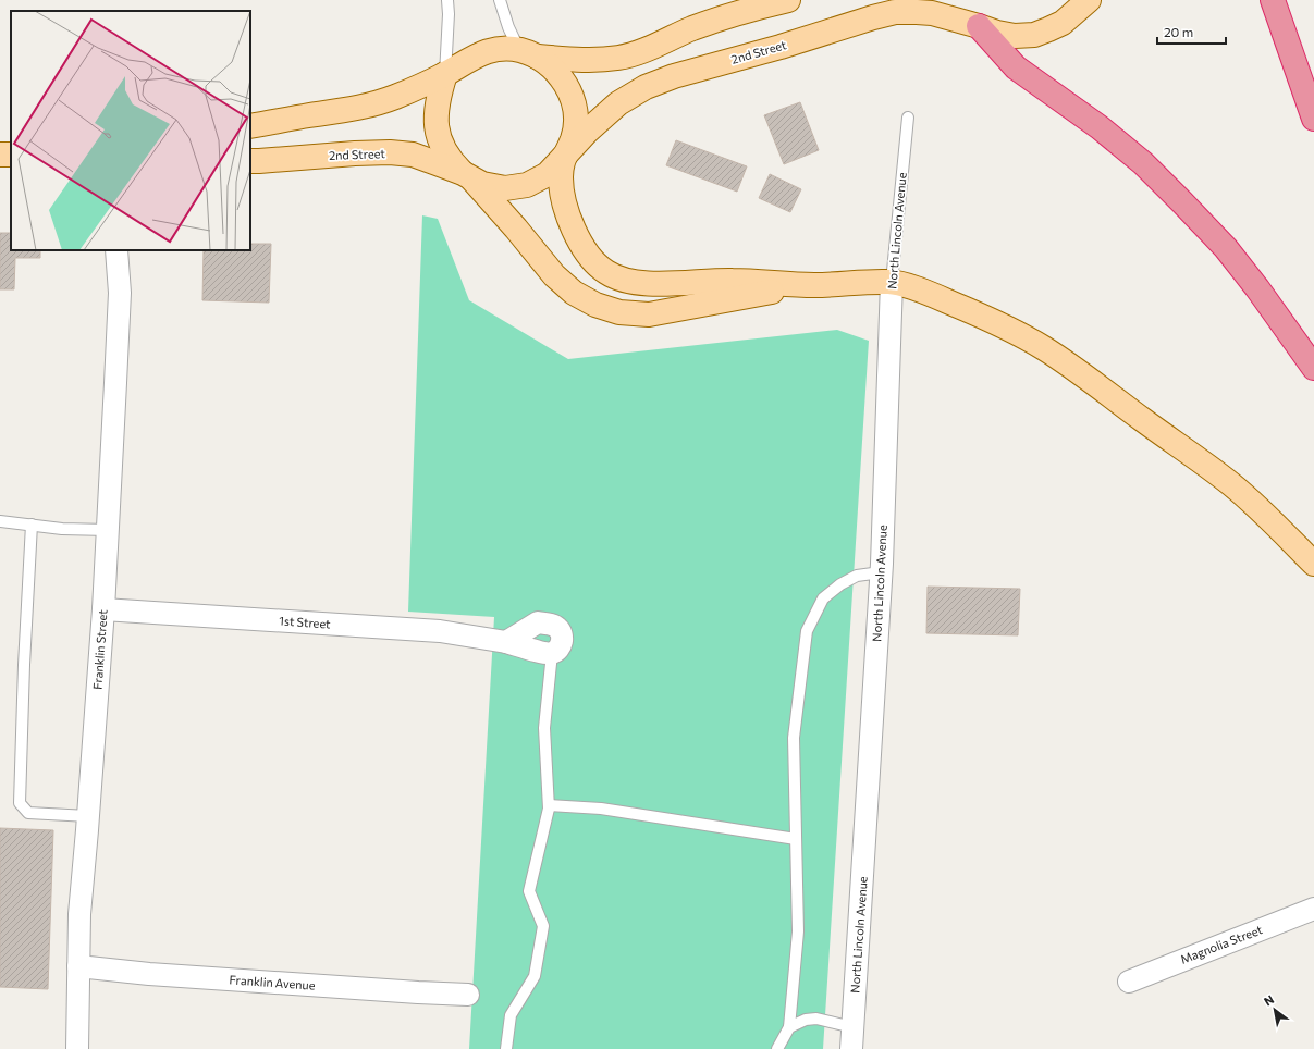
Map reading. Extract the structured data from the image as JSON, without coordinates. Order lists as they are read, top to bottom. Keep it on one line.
{"streets":{"main road":["2nd Street"],"street":["North Lincoln Avenue","1st Street","Franklin Street","Magnolia Street","Franklin Avenue"]},"crossings":[["1st Street","Franklin Street"],["Franklin Street","Franklin Avenue"]],"scale_bar":"20 m","north":"top left"}
